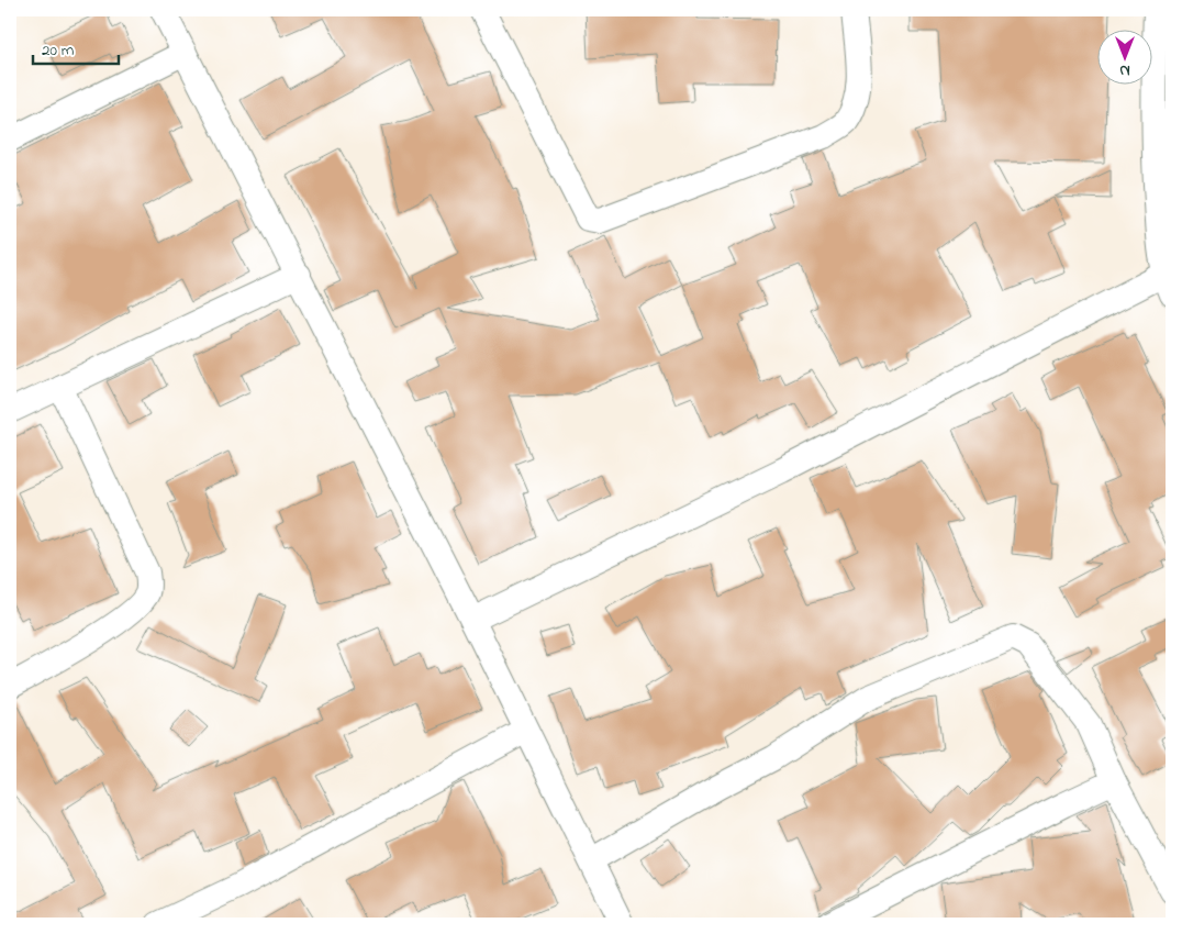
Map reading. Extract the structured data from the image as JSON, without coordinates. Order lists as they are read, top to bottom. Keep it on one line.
{"scale_bar":"20 m","north":"bottom"}
